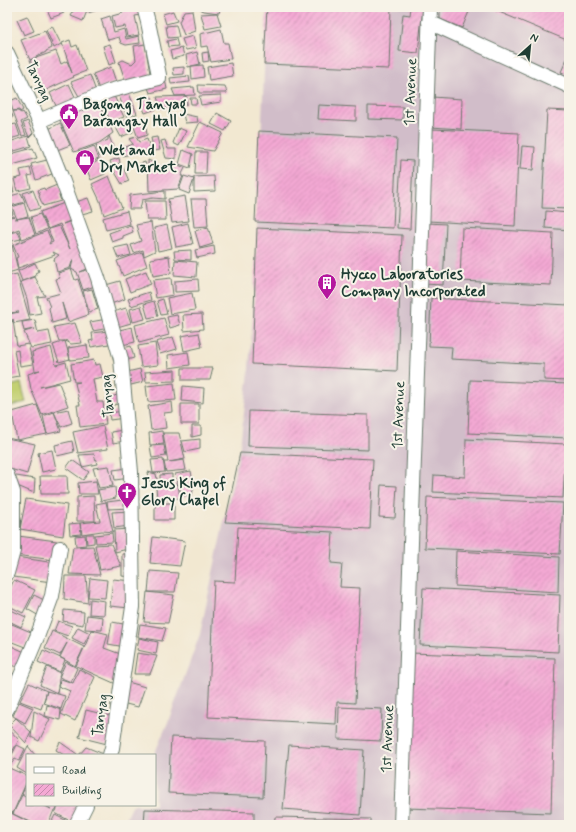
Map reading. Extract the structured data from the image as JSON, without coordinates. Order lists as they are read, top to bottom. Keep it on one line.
{"streets":{"street":["Tanyag","1st Avenue"]},"places":{"public building":["Bagong Tanyag Barangay Hall"],"shop":["Wet and Dry Market"],"building":["Hycco Laboratories Company Incorporated"],"church":["Jesus King of Glory Chapel"]},"legend":["Road","Building"],"north":"top right"}
